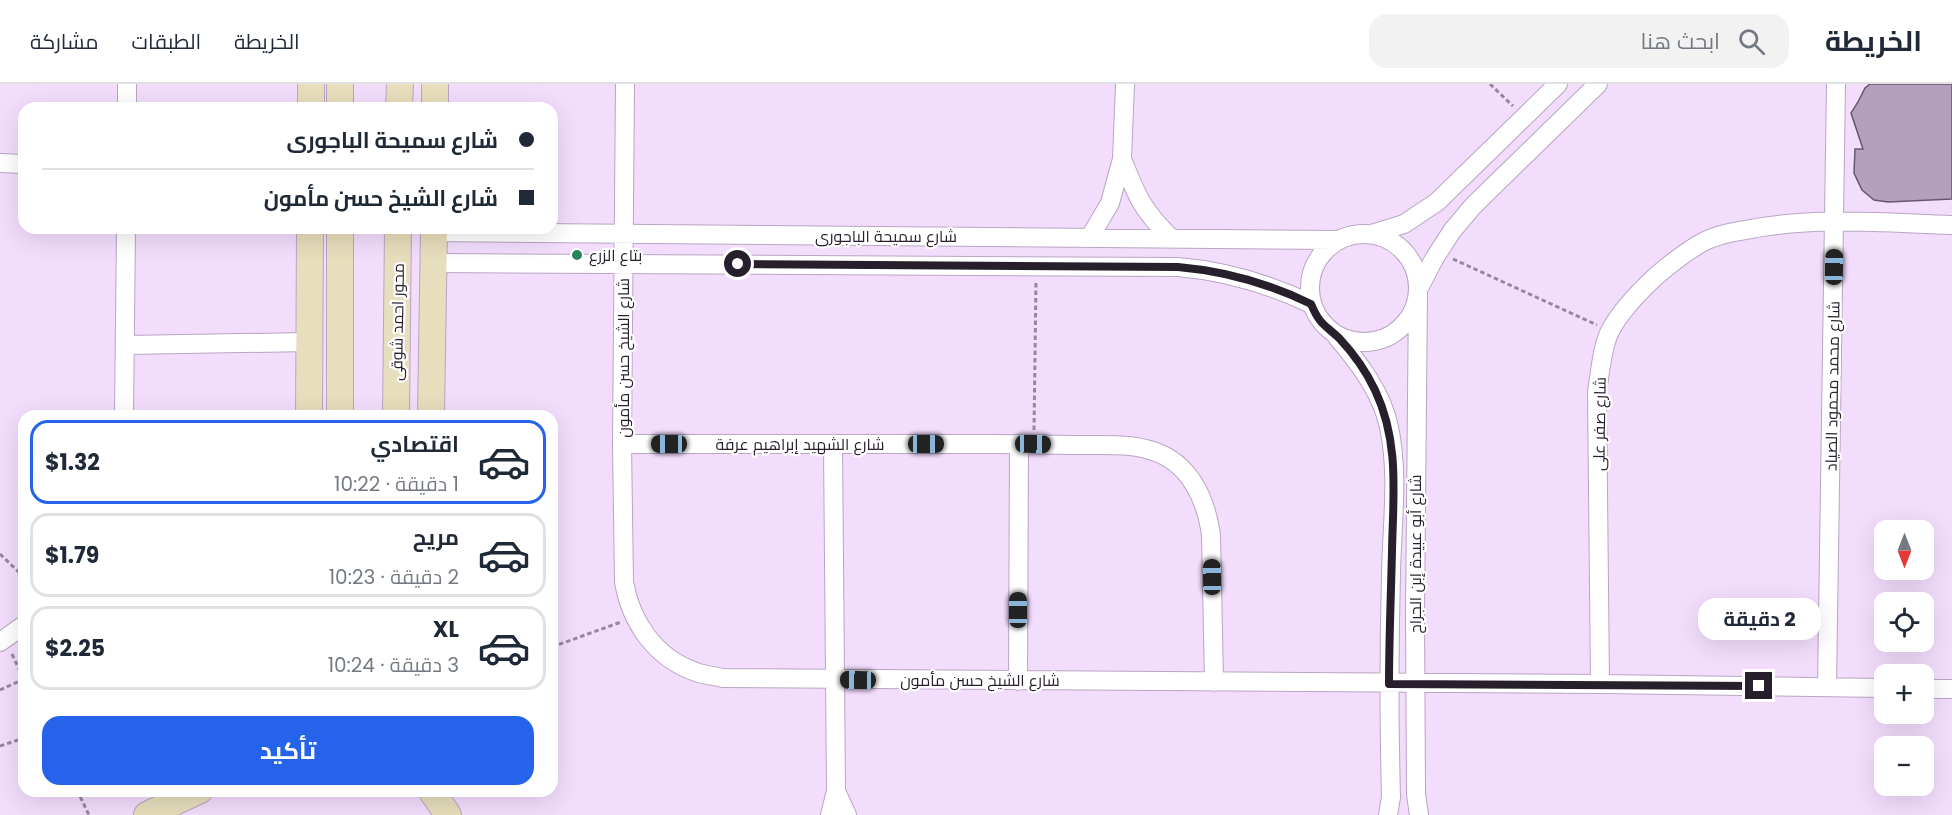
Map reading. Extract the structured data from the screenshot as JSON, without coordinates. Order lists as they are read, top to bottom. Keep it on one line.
{"streets":{"street":["شارع سميحة الباجورى","محور احمد شوقى","شارع الشيخ حسن مأمون","شارع محمد محمود الصياد","شارع صفر على","شارع الشهيد إبراهيم عرفة","شارع أبو عبيدة إبن الجراح"]},"crossings":[["شارع سميحة الباجورى","شارع الشيخ حسن مأمون"],["شارع سميحة الباجورى","شارع أبو عبيدة إبن الجراح"],["شارع الشيخ حسن مأمون","شارع محمد محمود الصياد"],["شارع الشيخ حسن مأمون","شارع صفر على"],["شارع الشيخ حسن مأمون","شارع الشهيد إبراهيم عرفة"],["شارع الشيخ حسن مأمون","شارع أبو عبيدة إبن الجراح"],["شارع محمد محمود الصياد","شارع صفر على"]],"places":["بتاع الزرع"],"north":"bottom","page":{"header":"الخريطة","search":"ابحث هنا","nav":["الخريطة","الطبقات","مشاركة"],"banner":["شارع سميحة الباجورى","شارع الشيخ حسن مأمون"],"list":[{"name":"اقتصادي","note":"1 دقيقة · 10:22","value":"$1.32"},{"name":"مريح","note":"2 دقيقة · 10:23","value":"$1.79"},{"name":"XL","note":"3 دقيقة · 10:24","value":"$2.25"}],"map_buttons":["+","−"],"bubble":"2 دقيقة","buttons":"تأكيد"}}
